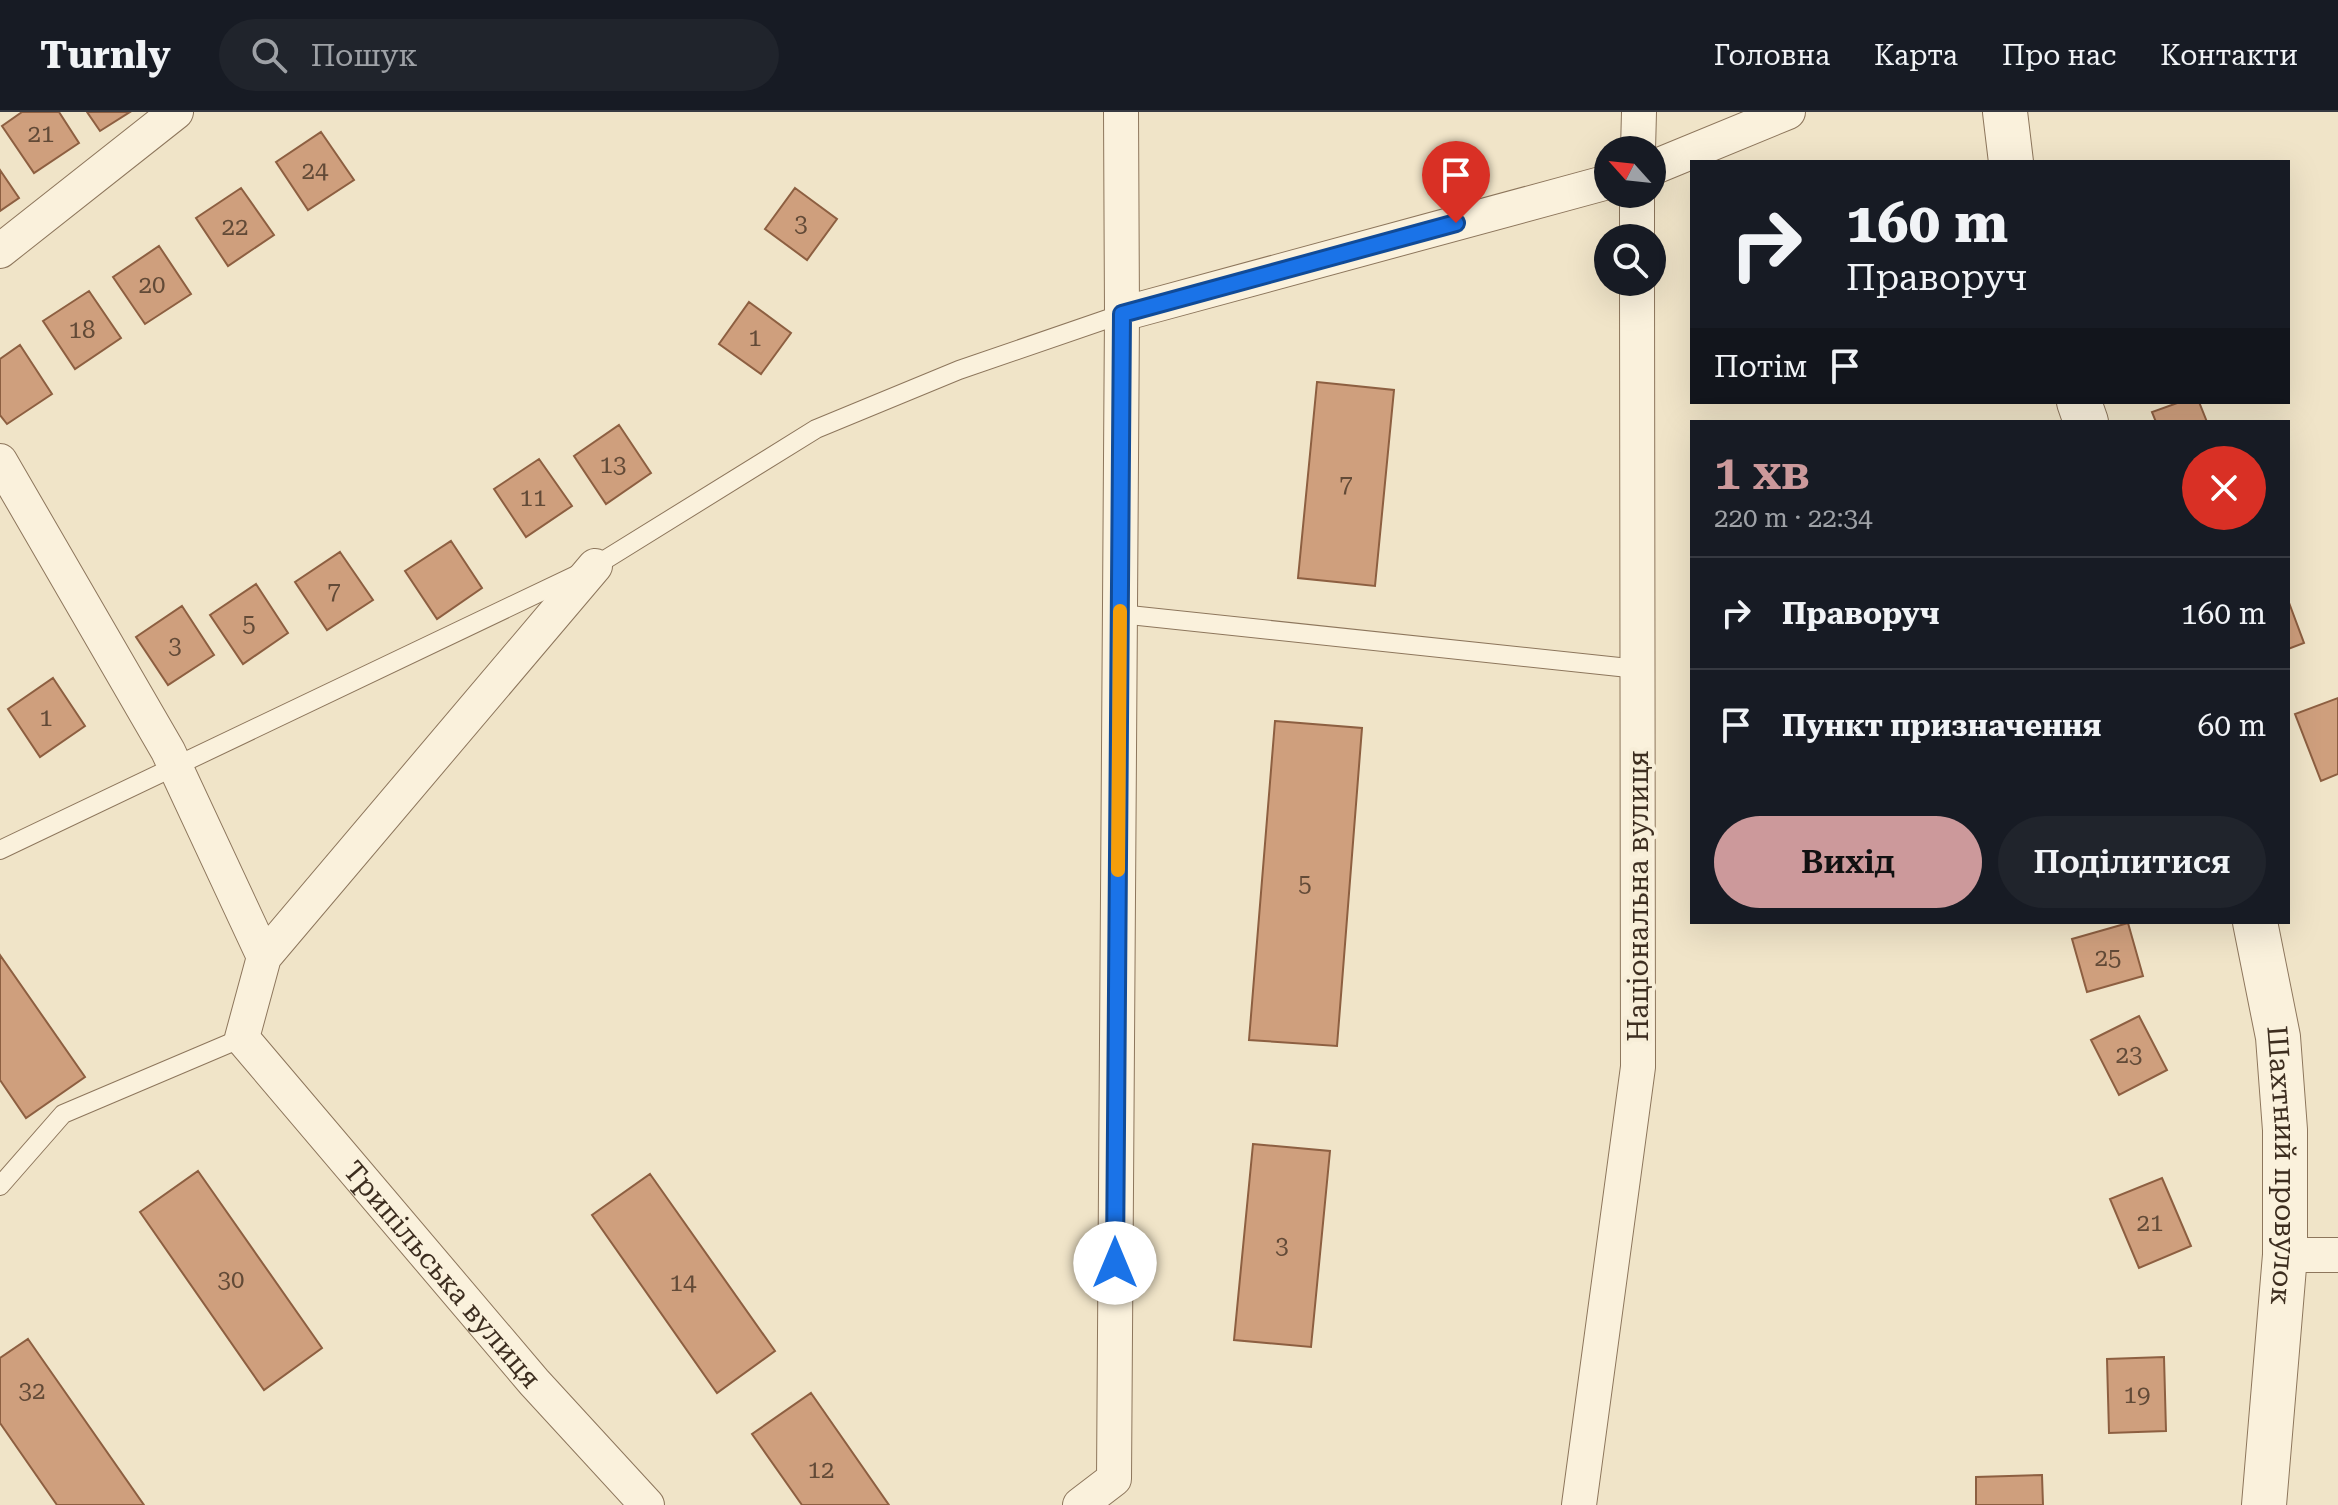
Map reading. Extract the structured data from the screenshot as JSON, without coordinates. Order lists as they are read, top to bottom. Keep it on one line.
{"streets":{"street":["Національна вулиця","Шахтний провулок","Трипільська вулиця"]},"house_numbers":["21","24","3","22","20","18","1","13","7","11","7","5","3","1","5","25","23","21","3","30","14","32","19","12"],"north":"top left","page":{"header":"Turnly","search":"Пошук","nav":["Головна","Карта","Про нас","Контакти"],"turn":["160 m","Праворуч"],"then":"Потім","heading":["1 хв","220 m · 22:34"],"list":[{"name":"Праворуч","value":"160 m"},{"name":"Пункт призначення","value":"60 m"}],"buttons":["Вихід","Поділитися"]}}
